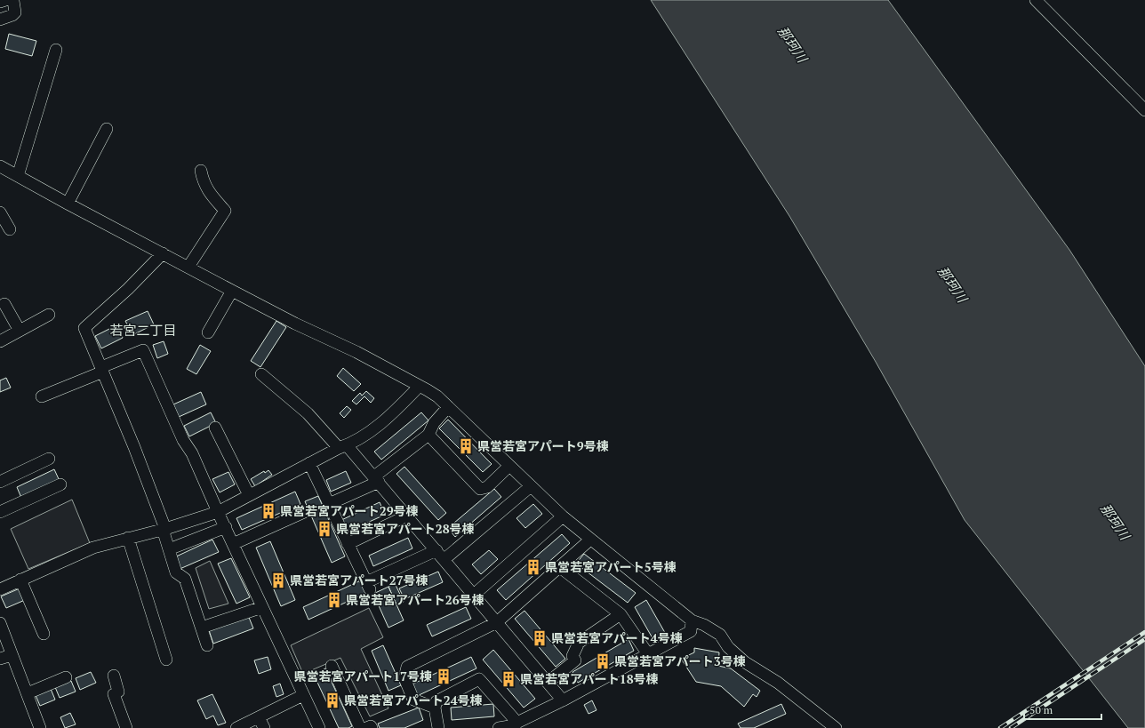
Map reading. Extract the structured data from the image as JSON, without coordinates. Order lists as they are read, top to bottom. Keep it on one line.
{"districts":["若宮二丁目"],"water":["那珂川"],"places":{"building":["県営若宮アパート9号棟","県営若宮アパート29号棟","県営若宮アパート28号棟","県営若宮アパート5号棟","県営若宮アパート27号棟","県営若宮アパート26号棟","県営若宮アパート4号棟","県営若宮アパート3号棟","県営若宮アパート17号棟","県営若宮アパート18号棟","県営若宮アパート24号棟"]},"scale_bar":"50 m"}
